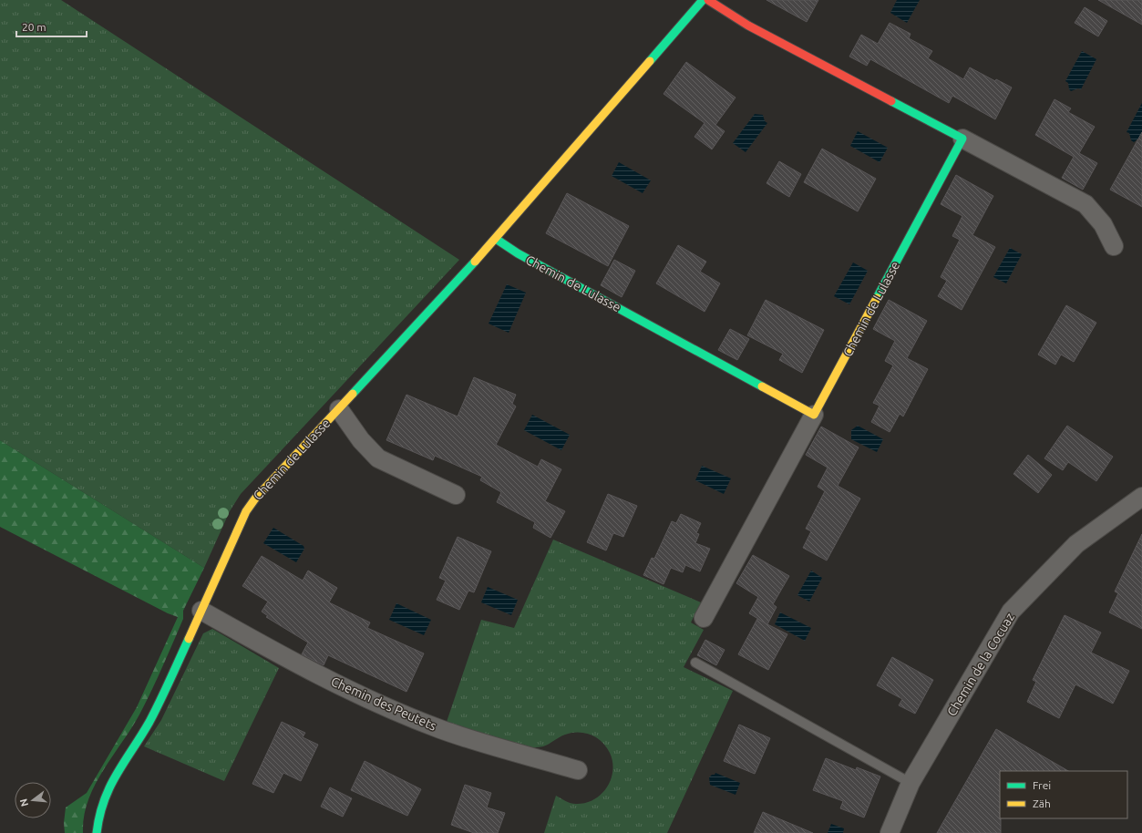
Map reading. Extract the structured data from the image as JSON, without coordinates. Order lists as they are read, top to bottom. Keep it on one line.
{"streets":{"street":["Chemin de Lulasse","Chemin de la Cocuaz","Chemin des Peutets"]},"crossings":[["Chemin de Lulasse","Chemin des Peutets"]],"legend":["Frei","Zäh"],"scale_bar":"20 m","north":"left"}
